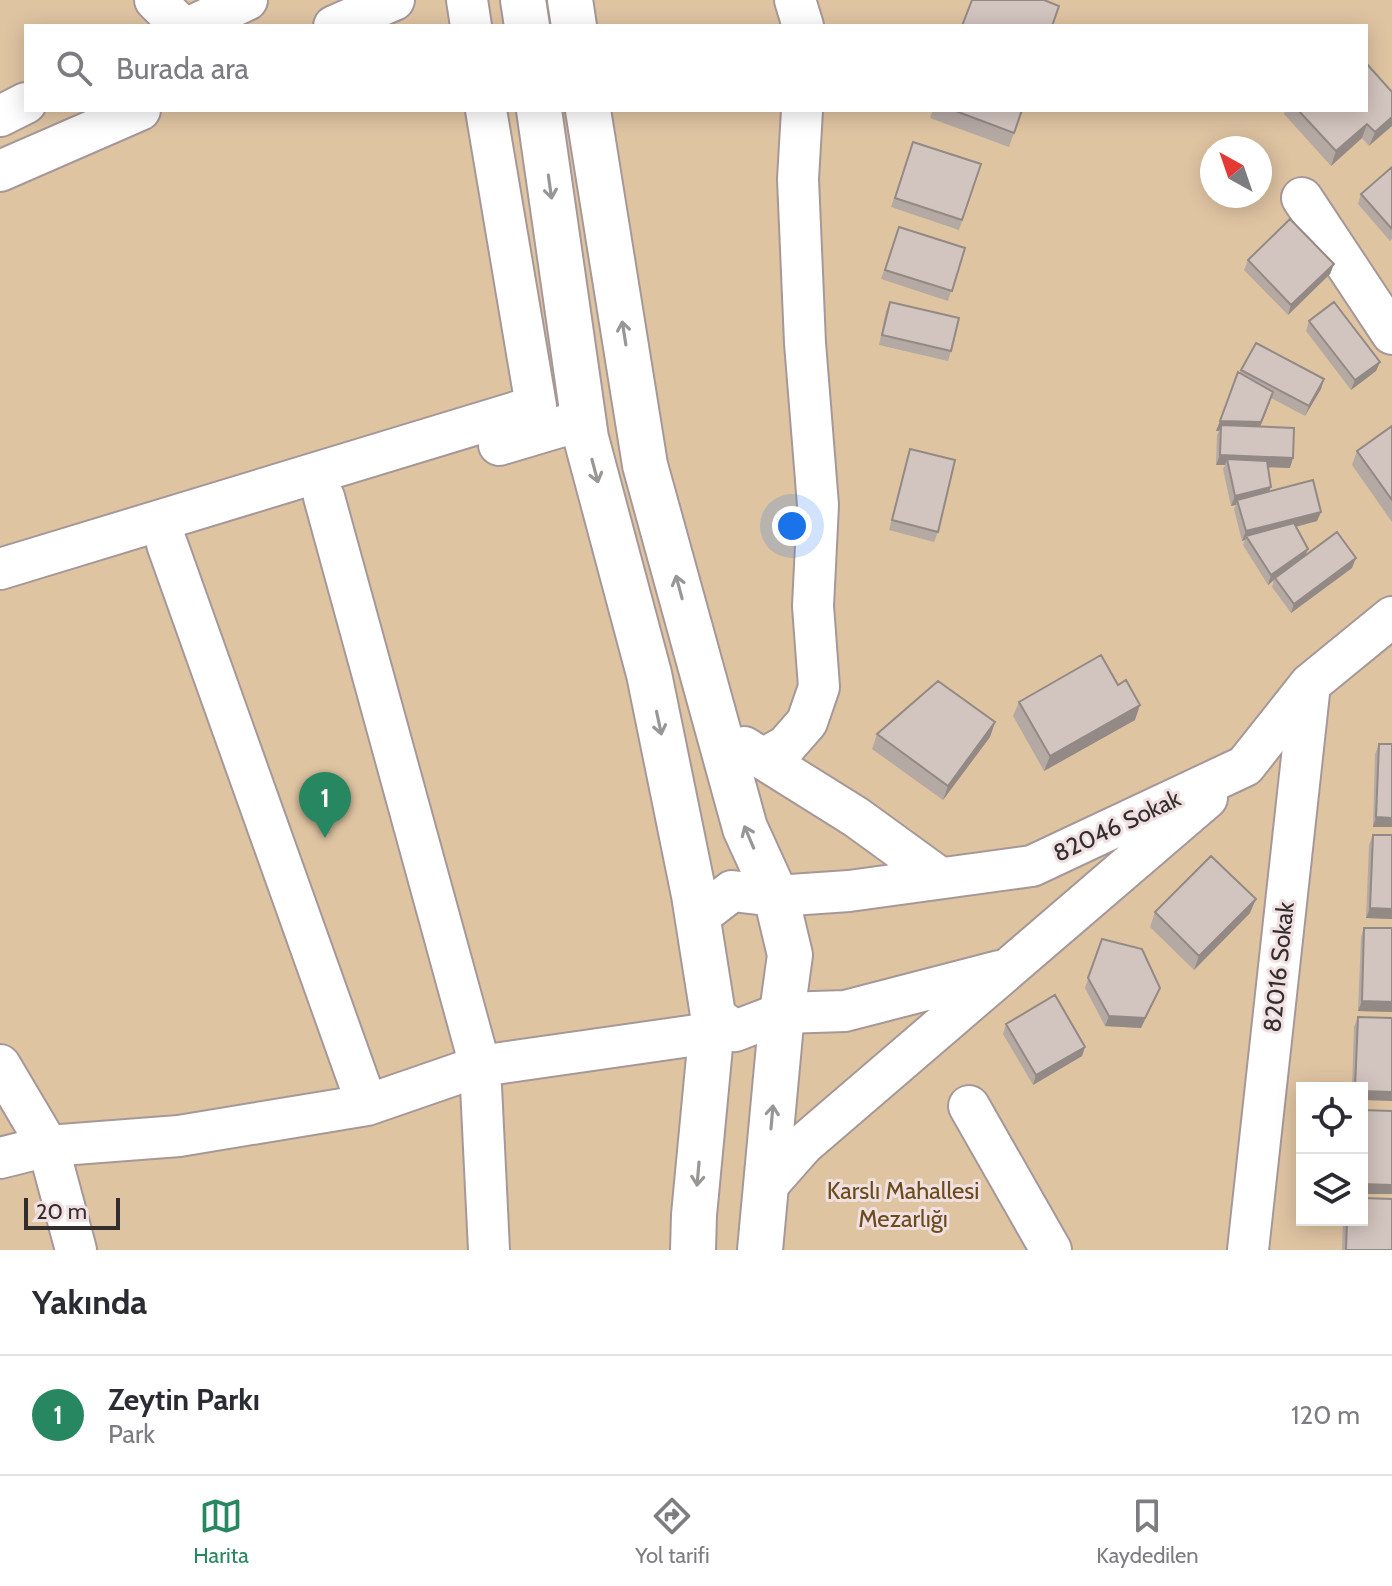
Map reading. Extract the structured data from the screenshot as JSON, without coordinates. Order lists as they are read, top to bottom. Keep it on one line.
{"streets":{"street":["82046 Sokak","82016 Sokak"]},"crossings":[["82046 Sokak","82016 Sokak"]],"parks":["Karslı Mahallesi Mezarlığı"],"scale_bar":"20 m","north":"top left","page":{"search":"Burada ara","pins":"1","scale":"20 m","heading":"Yakında","list":[{"mark":"1","name":"Zeytin Parkı","note":"Park","value":"120 m"}],"nav":["Harita","Yol tarifi","Kaydedilen"]}}
